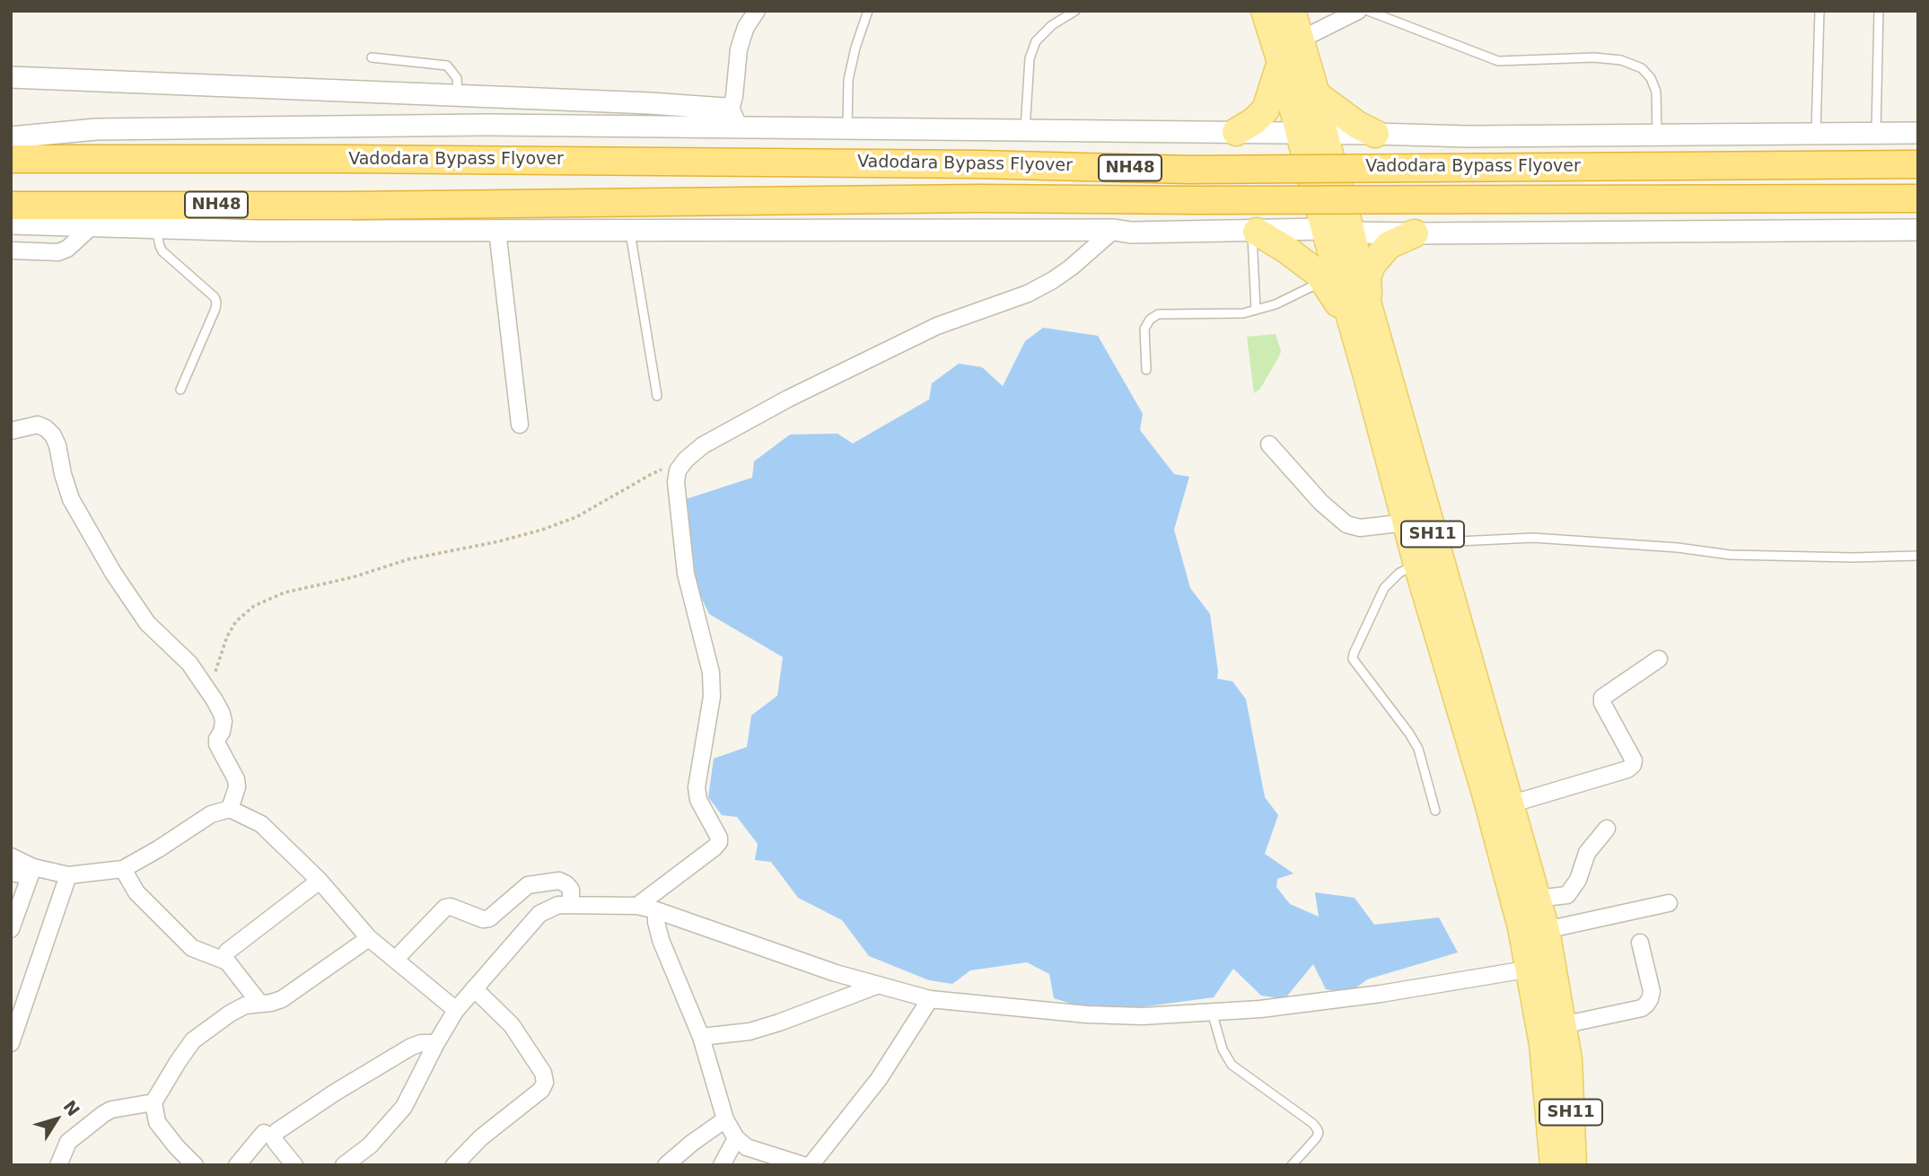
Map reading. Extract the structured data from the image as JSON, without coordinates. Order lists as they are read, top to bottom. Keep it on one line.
{"streets":{"highway":["Vadodara Bypass Flyover","NH48"],"main road":["SH11"]},"north":"top right"}
